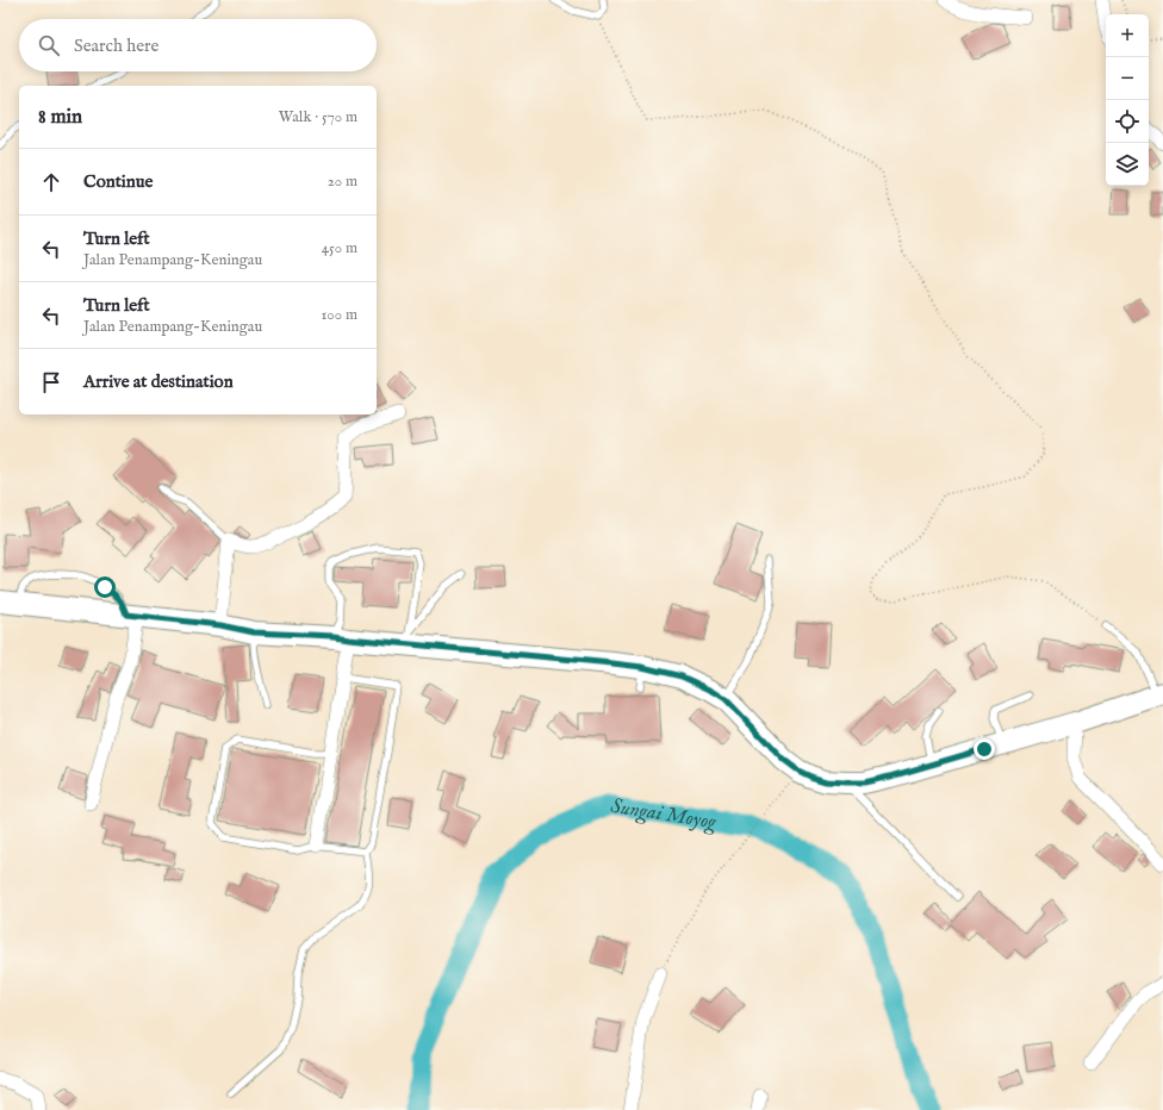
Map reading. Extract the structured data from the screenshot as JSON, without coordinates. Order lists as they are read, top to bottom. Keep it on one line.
{"water":["Sungai Moyog"],"page":{"map_buttons":["+","−"],"search":"Search here","heading":["8 min","Walk · 570 m"],"list":[["Continue","20 m"],["Turn left","Jalan Penampang-Keningau","450 m"],["Turn left","Jalan Penampang-Keningau","100 m"],"Arrive at destination"]}}
